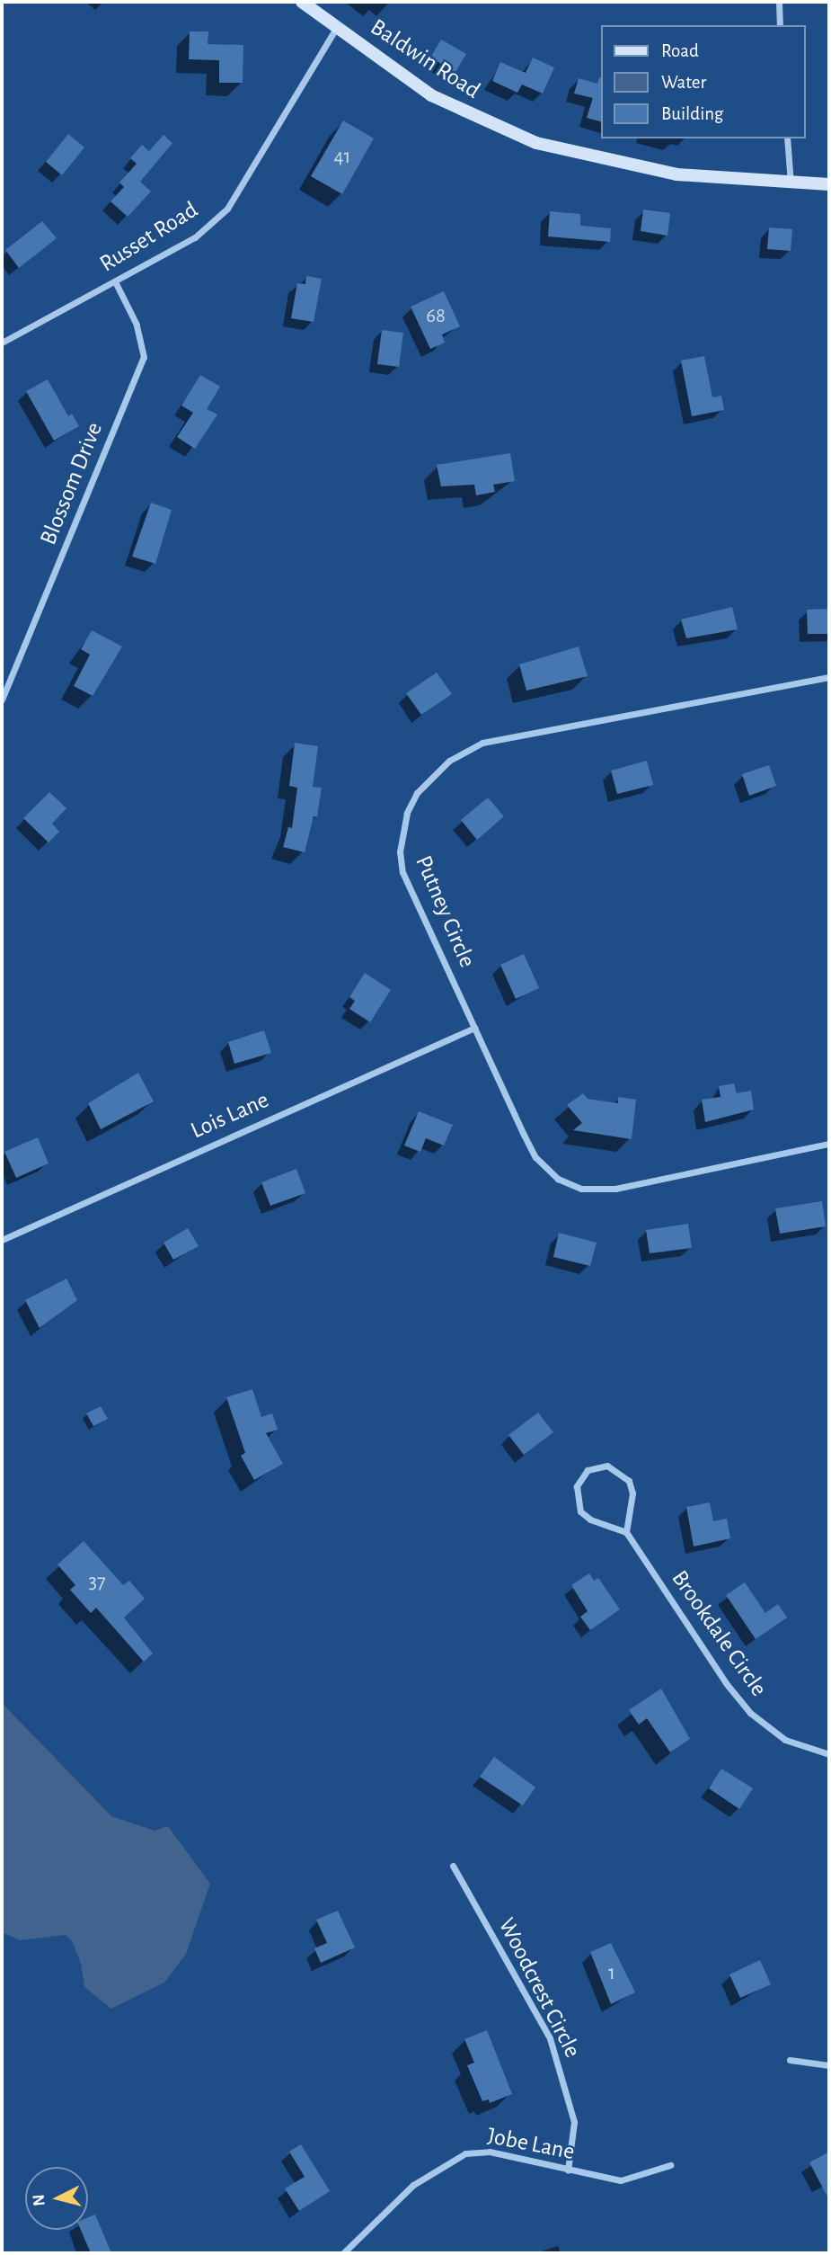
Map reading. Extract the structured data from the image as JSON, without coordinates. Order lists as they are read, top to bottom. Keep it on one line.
{"streets":{"street":["Baldwin Road","Russet Road","Blossom Drive","Putney Circle","Lois Lane","Brookdale Circle","Woodcrest Circle","Jobe Lane"]},"crossings":[["Baldwin Road","Russet Road"],["Russet Road","Blossom Drive"],["Putney Circle","Lois Lane"],["Woodcrest Circle","Jobe Lane"]],"house_numbers":["41","68","37","1"],"legend":["Road","Water","Building"],"north":"left"}
